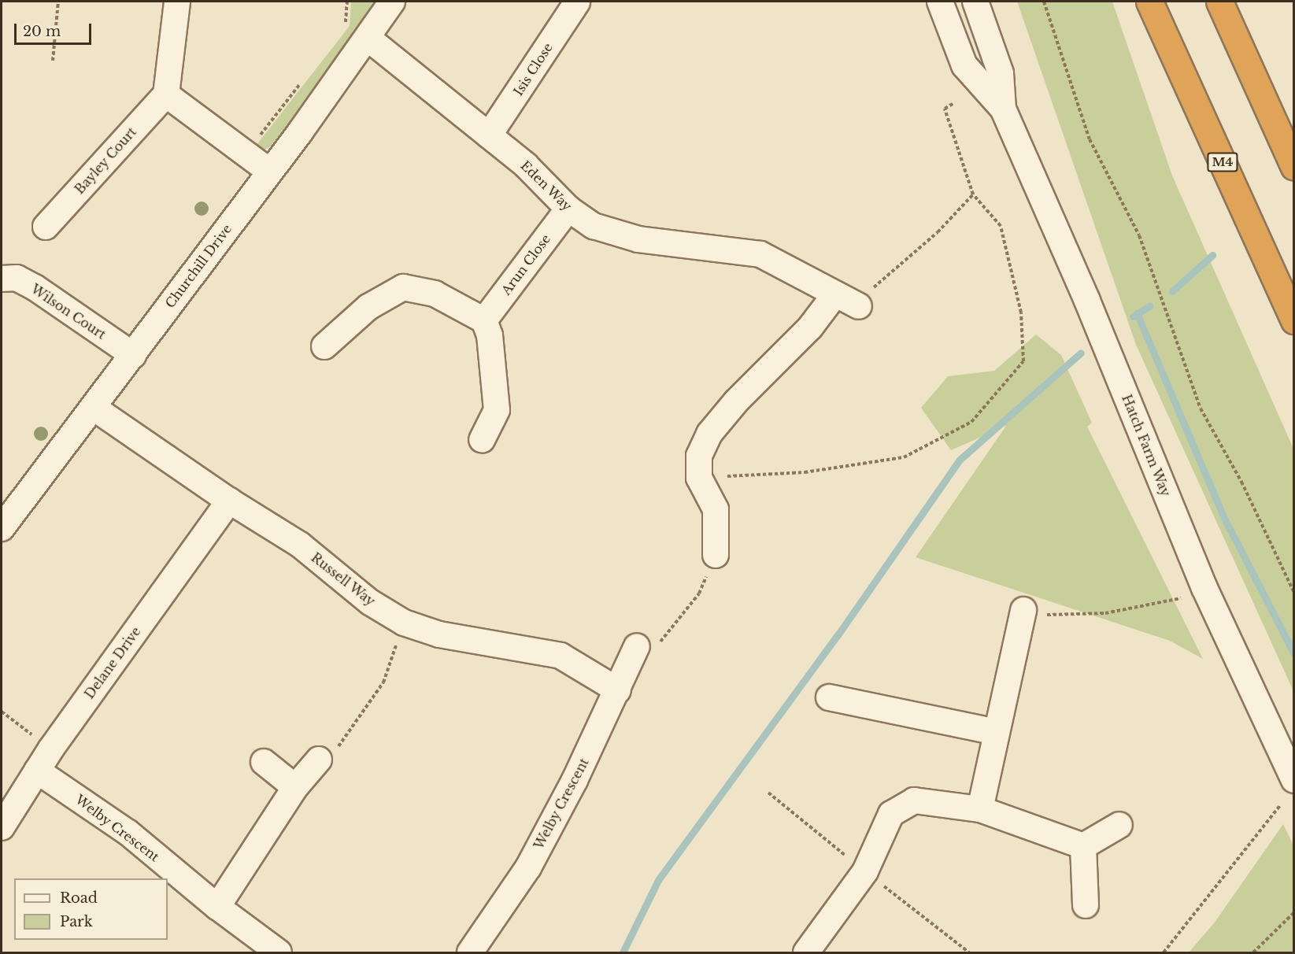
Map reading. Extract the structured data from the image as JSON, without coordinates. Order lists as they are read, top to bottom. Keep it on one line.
{"streets":{"highway":["M4"],"street":["Isis Close","Bayley Court","Eden Way","Arun Close","Churchill Drive","Wilson Court","Hatch Farm Way","Russell Way","Delane Drive","Welby Crescent"]},"crossings":[["Isis Close","Eden Way"],["Eden Way","Arun Close"],["Eden Way","Churchill Drive"],["Churchill Drive","Wilson Court"],["Churchill Drive","Russell Way"],["Russell Way","Delane Drive"],["Russell Way","Welby Crescent"],["Delane Drive","Welby Crescent"]],"legend":["Road","Park"],"scale_bar":"20 m"}
